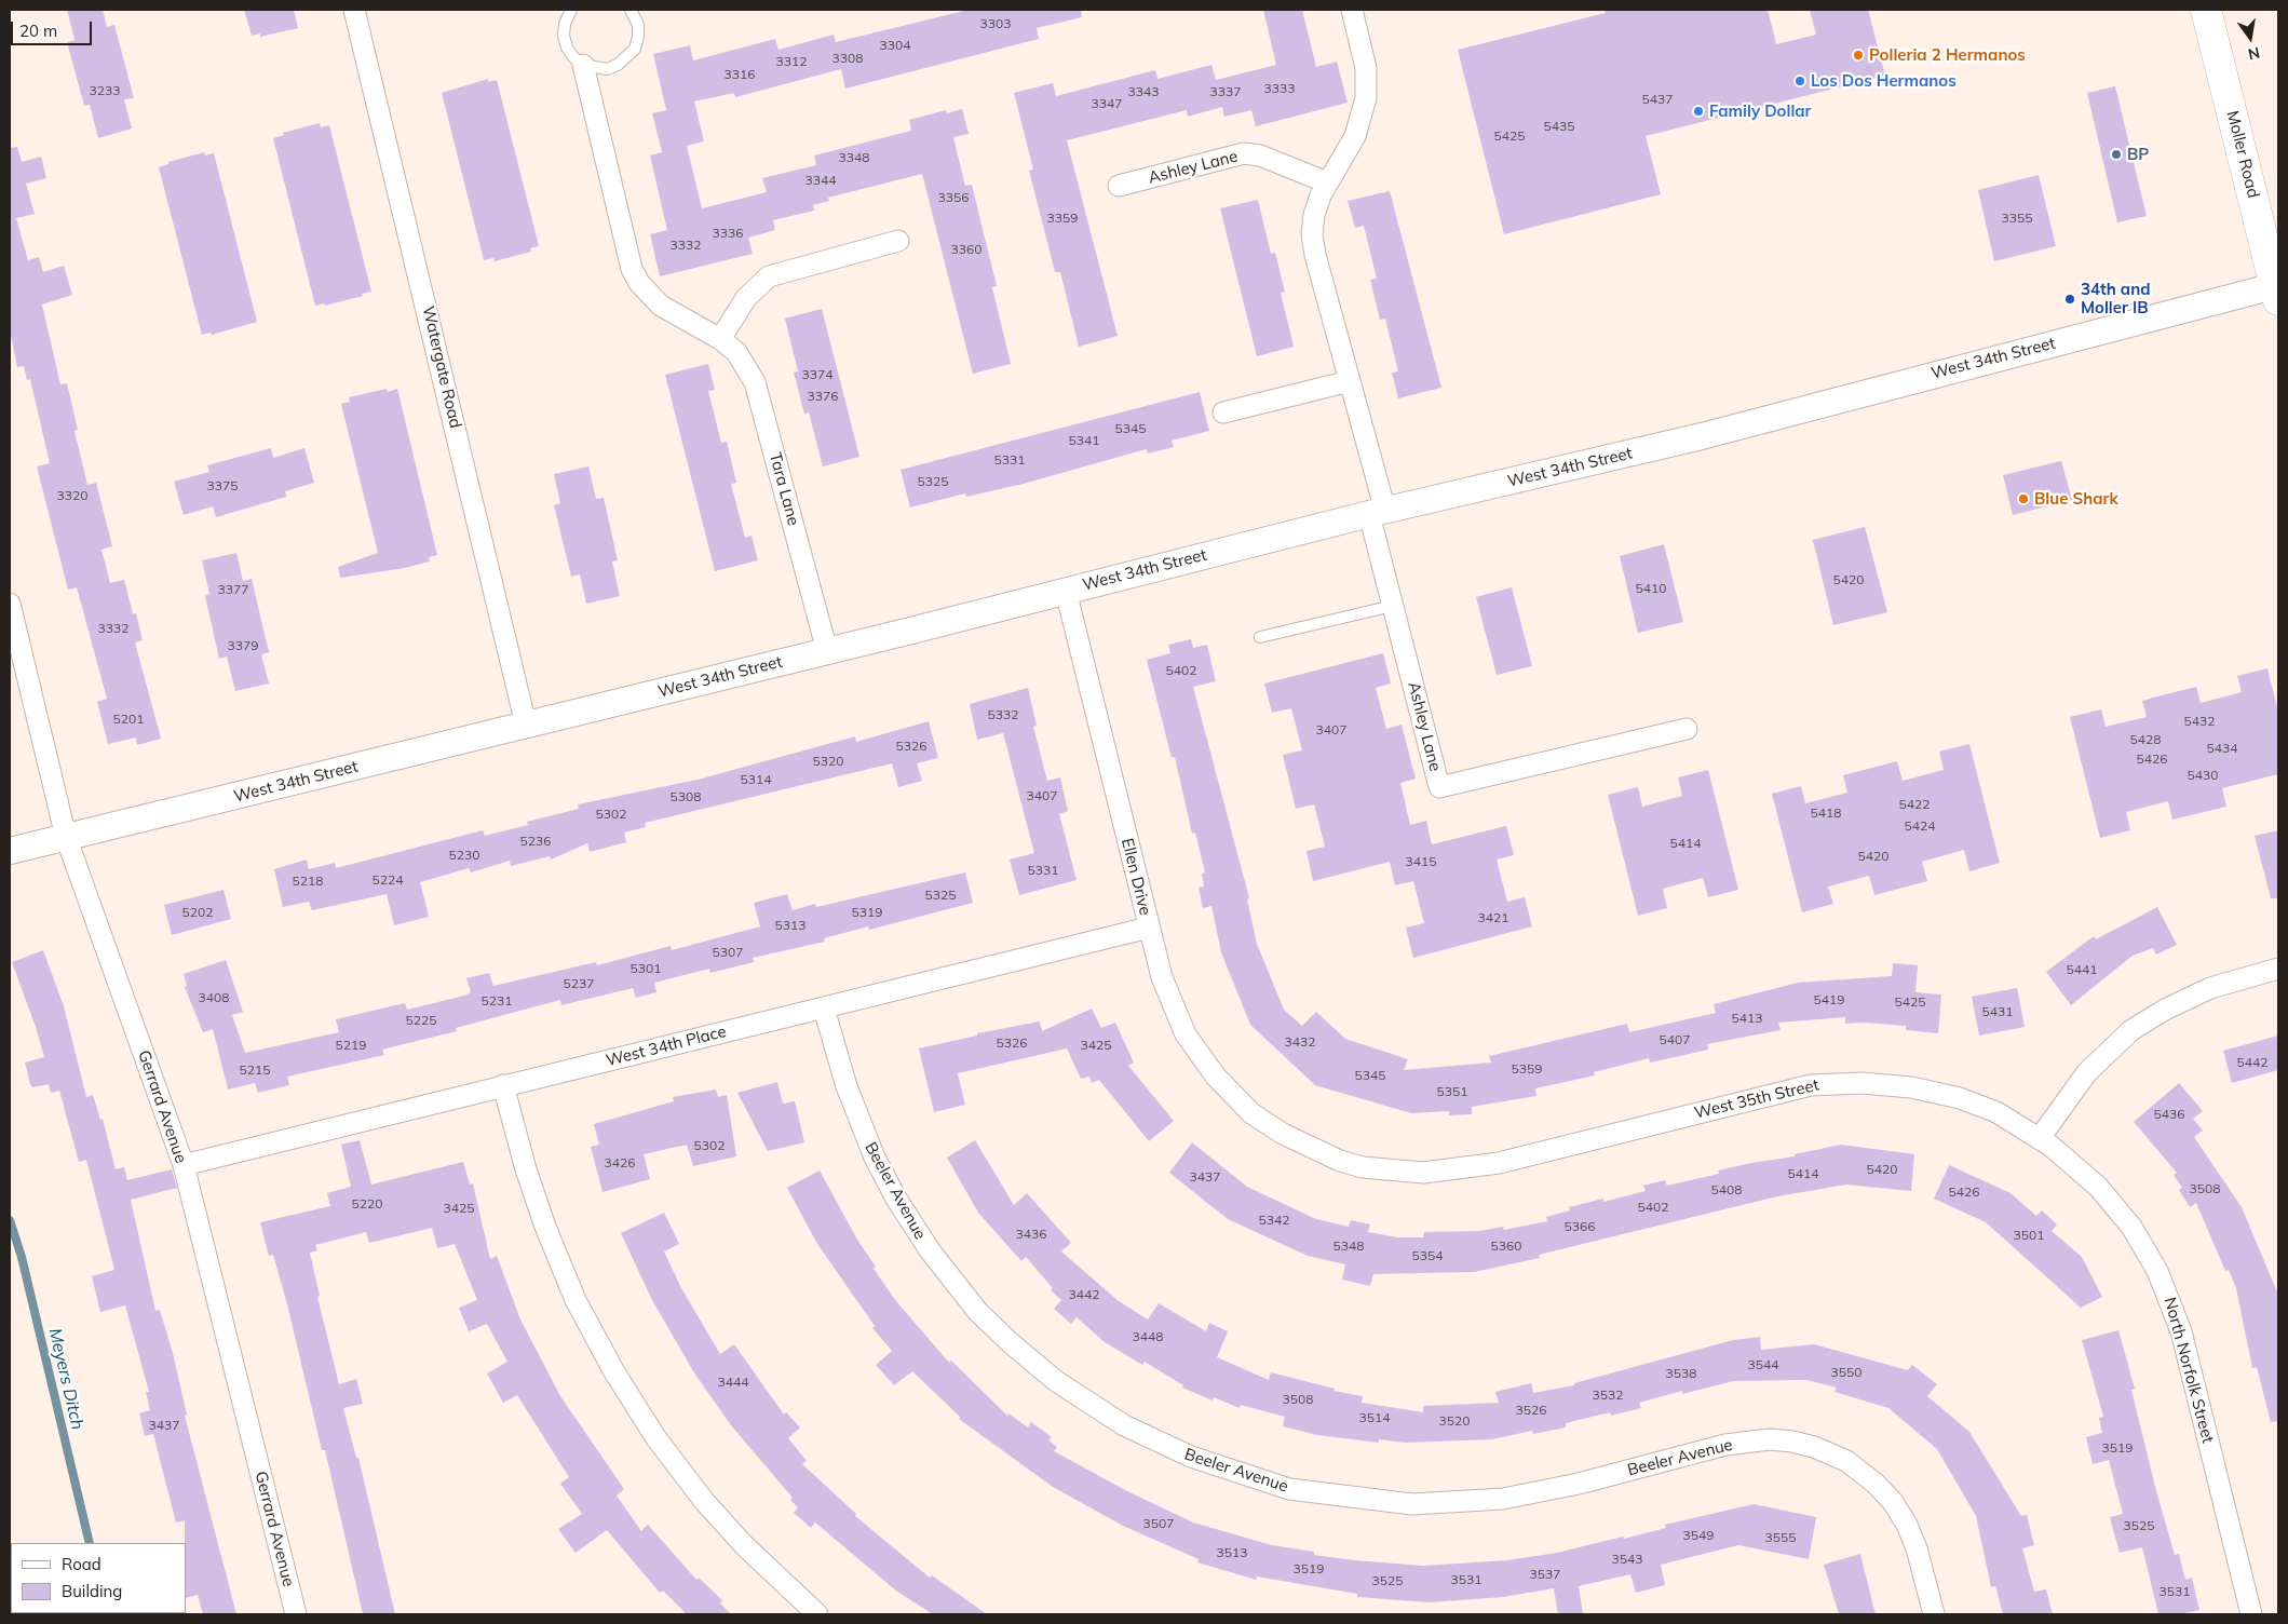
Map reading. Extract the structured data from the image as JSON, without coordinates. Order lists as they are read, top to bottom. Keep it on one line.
{"streets":{"main road":["Moller Road"],"street":["Ashley Lane","West 34th Street","Watergate Road","Tara Lane","Ellen Drive","West 34th Place","West 35th Street","Gerrard Avenue","Beeler Avenue","North Norfolk Street"]},"crossings":[["Moller Road","West 34th Street"],["Ashley Lane","West 34th Street"],["West 34th Street","Watergate Road"],["West 34th Street","Tara Lane"],["West 34th Street","Ellen Drive"],["West 34th Street","Gerrard Avenue"],["Ellen Drive","West 34th Place"],["Ellen Drive","West 35th Street"],["West 34th Place","Gerrard Avenue"],["West 34th Place","Beeler Avenue"],["West 35th Street","North Norfolk Street"]],"water":["Meyers Ditch"],"places":["Polleria 2 Hermanos","Los Dos Hermanos","Family Dollar","BP","34th and Moller IB","Blue Shark"],"house_numbers":["3303","3304","3308","3312","3316","3333","3233","3343","3337","5437","3347","5435","5425","3348","3344","3356","3359","3355","3336","3332","3360","3374","3376","5345","5341","5331","5325","3375","3320","5420","5410","3377","3332","3379","5402","5332","5201","5432","3407","5428","5326","5434","5426","5320","5430","5314","3407","5308","5422","5418","5302","5424","5236","5414","5230","5420","3415","5331","5224","5218","5325","5202","5319","3421","5313","5307","5301","5441","5237","3408","5419","5231","5425","5431","5413","5225","5407","3432","5326","5219","3425","5442","5359","5215","5345","5351","5436","5302","3426","5420","5414","3437","3508","5408","5426","5220","5402","3425","5342","5366","3436","3501","5348","5360","5354","3442","3448","3544","3550","3538","3444","3532","3508","3526","3514","3520","3437","3519","3507","3525","3549","3555","3513","3543","3519","3537","3531","3525","3531"],"legend":["Road","Building"],"scale_bar":"20 m","north":"bottom"}
